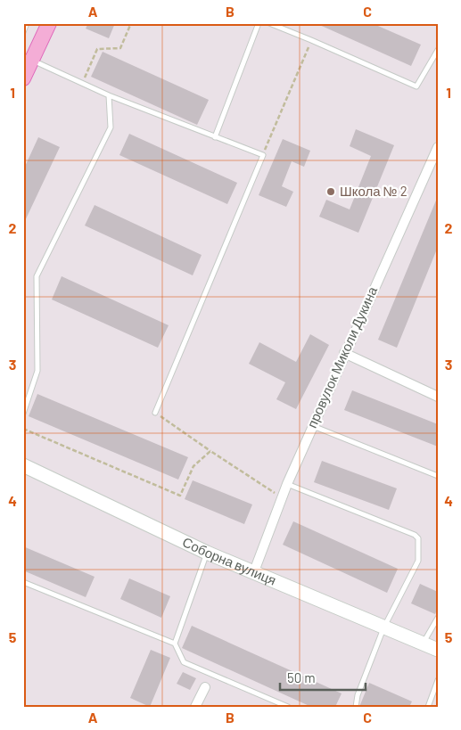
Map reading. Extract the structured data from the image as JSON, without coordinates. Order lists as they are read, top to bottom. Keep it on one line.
{"streets":{"street":["провулок Миколи Дукина","Соборна вулиця"]},"crossings":[["провулок Миколи Дукина","Соборна вулиця"]],"places":["Школа № 2"],"scale_bar":"50 m","grid":{"columns":["A","B","C"],"rows":["1","2","3","4","5"]}}
